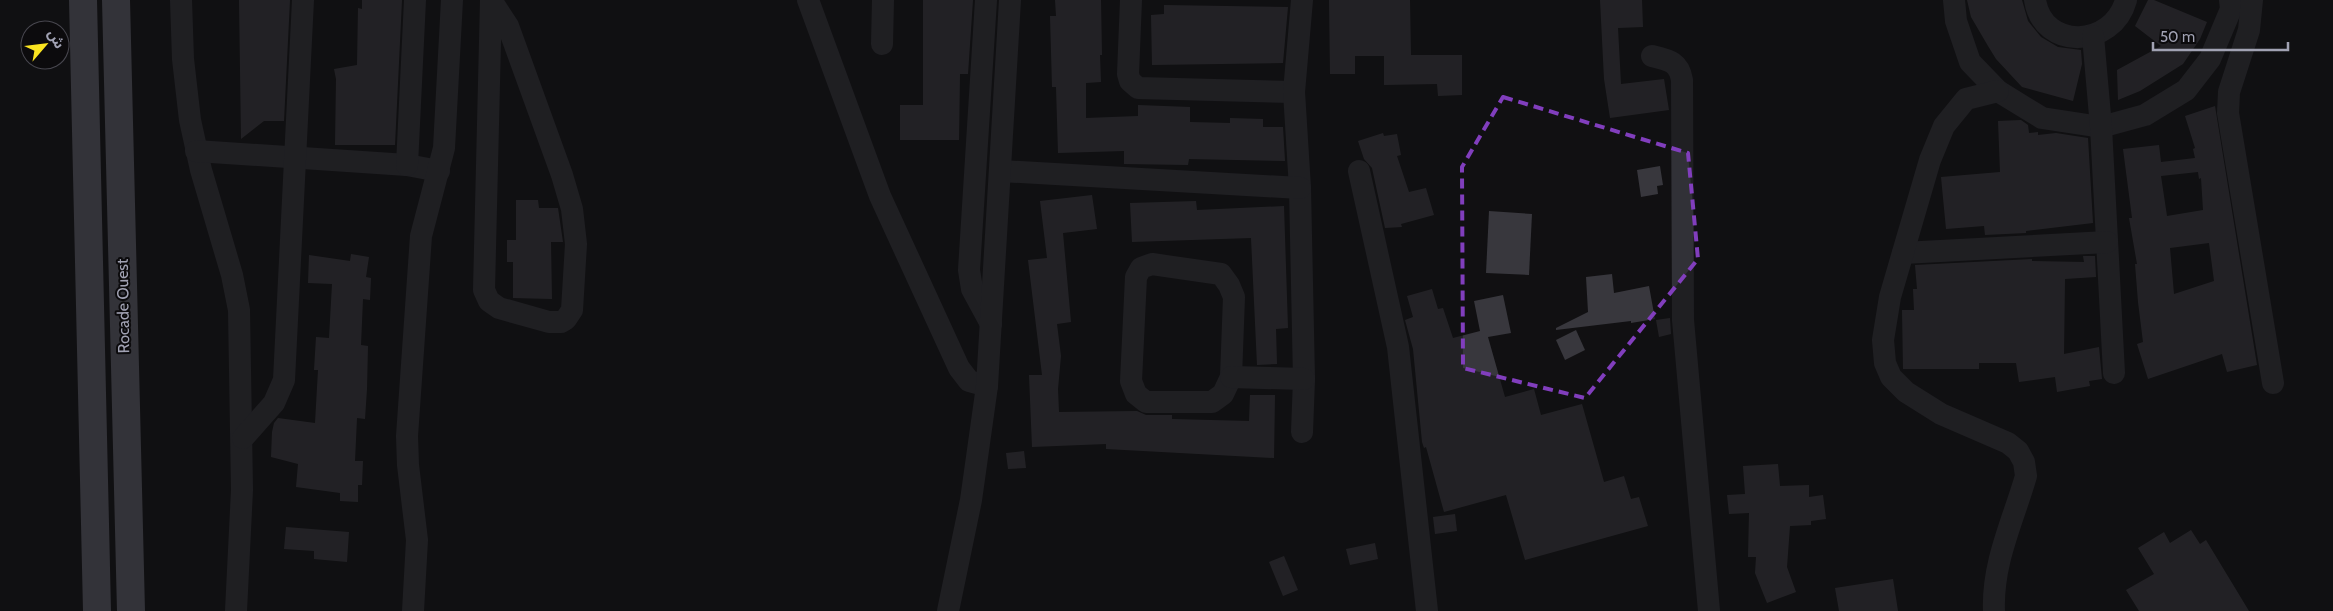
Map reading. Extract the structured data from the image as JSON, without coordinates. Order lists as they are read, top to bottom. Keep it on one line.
{"streets":{"highway":["Rocade Ouest"]},"scale_bar":"50 m","north":"top right"}
